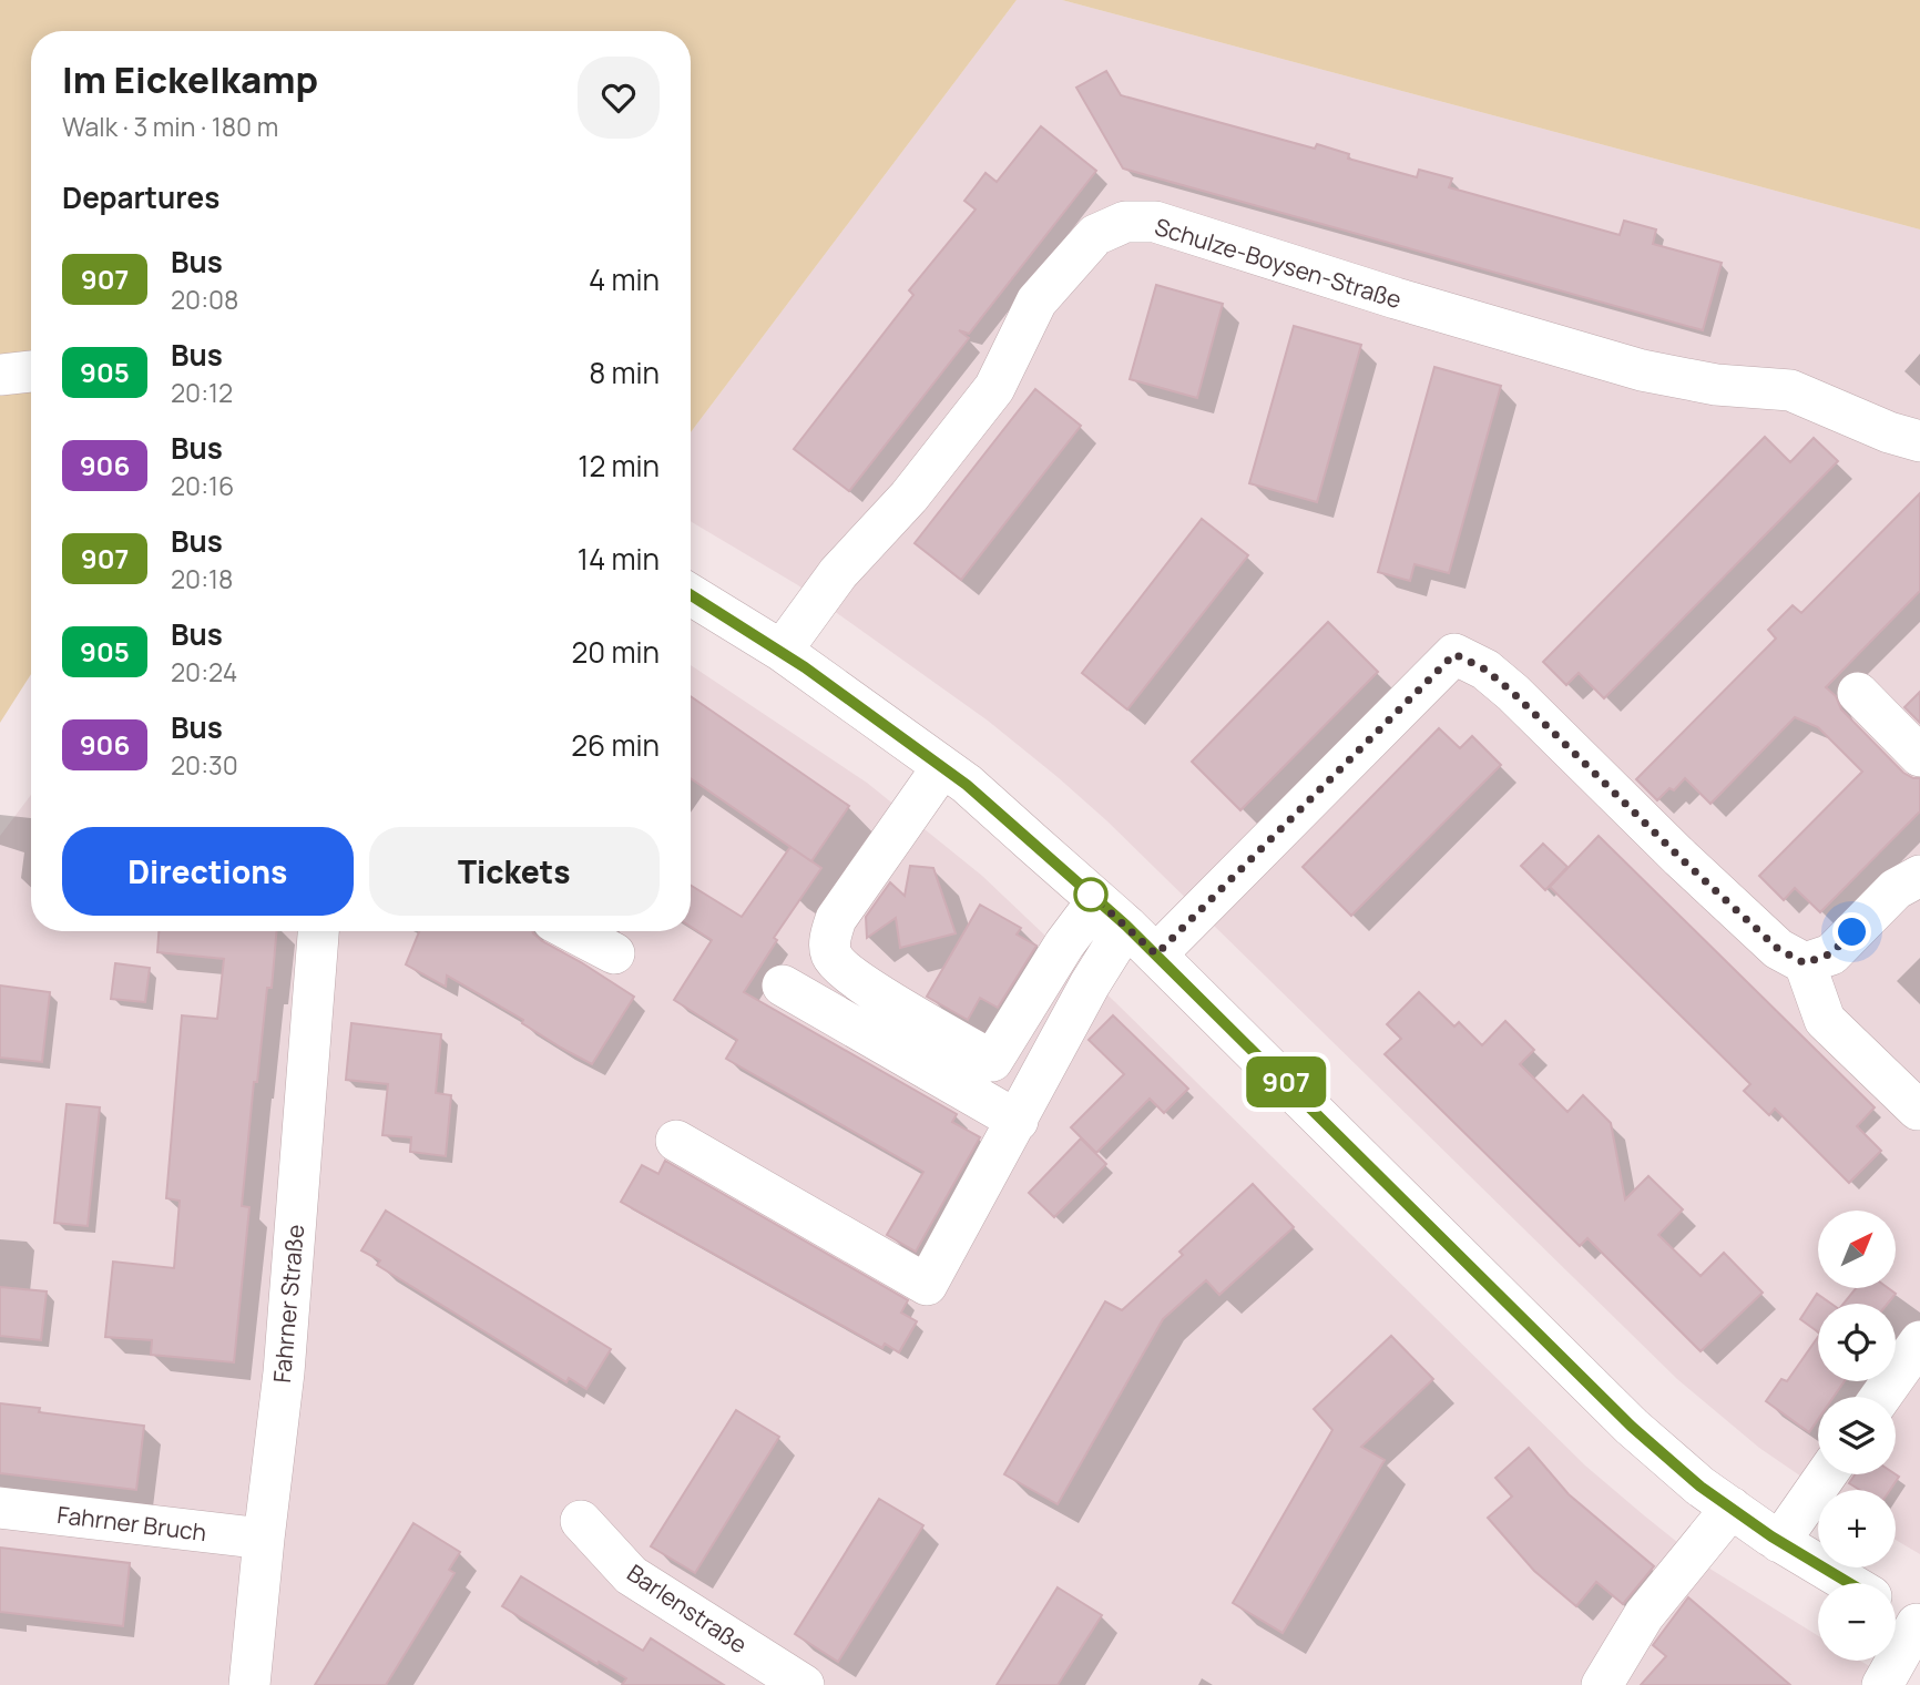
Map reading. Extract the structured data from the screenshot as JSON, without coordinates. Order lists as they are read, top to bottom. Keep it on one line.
{"streets":{"street":["Schulze-Boysen-Straße","Fahrner Straße","Fahrner Bruch","Barlenstraße"]},"crossings":[["Fahrner Straße","Fahrner Bruch"]],"lines":["bus line 907"],"north":"top right","page":{"on_map":"907","heading":[["Im Eickelkamp","Walk · 3 min · 180 m"],"Departures"],"list":[{"mark":"907","name":"Bus","note":"20:08","value":"4 min"},{"mark":"905","name":"Bus","note":"20:12","value":"8 min"},{"mark":"906","name":"Bus","note":"20:16","value":"12 min"},{"mark":"907","name":"Bus","note":"20:18","value":"14 min"},{"mark":"905","name":"Bus","note":"20:24","value":"20 min"},{"mark":"906","name":"Bus","note":"20:30","value":"26 min"}],"buttons":["Directions","Tickets"],"map_buttons":["+","−"]}}
